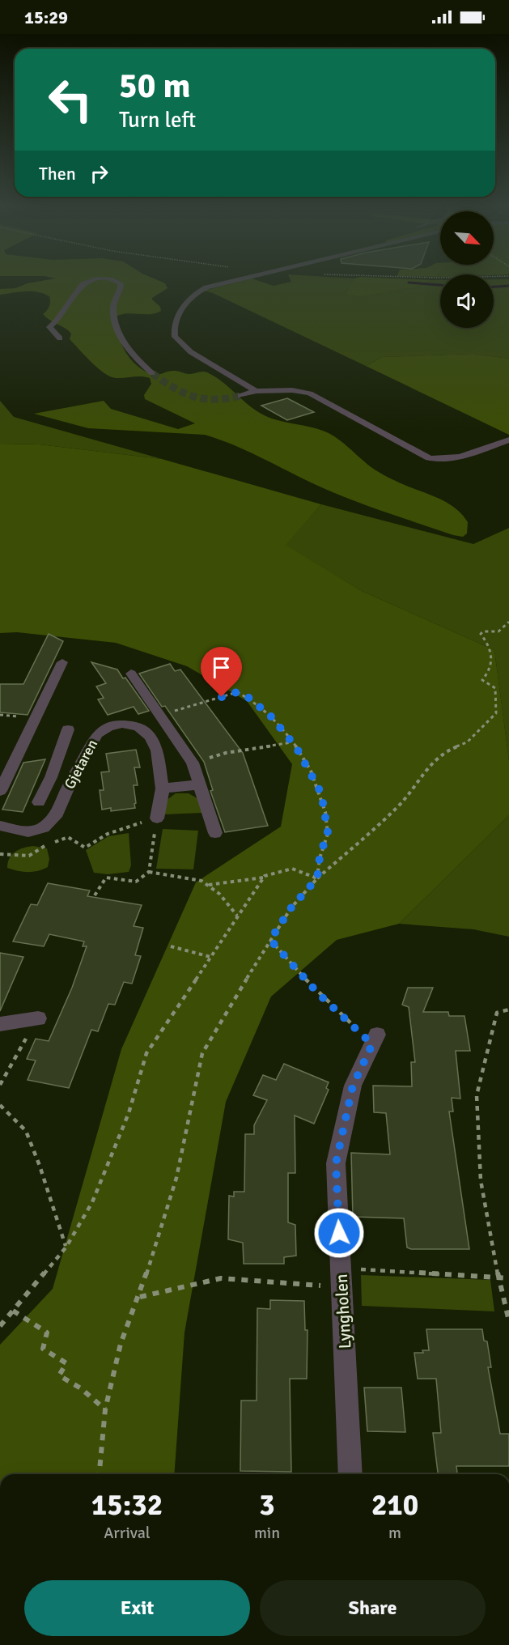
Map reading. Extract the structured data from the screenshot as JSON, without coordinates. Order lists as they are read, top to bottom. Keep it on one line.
{"streets":{"street":["Gjetaren","Lyngholen"]},"north":"bottom right","page":{"status":"15:29","turn":["50 m","Turn left"],"then":"Then","eta":["15:32","Arrival","3","min","210","m"],"buttons":["Exit","Share"]}}
